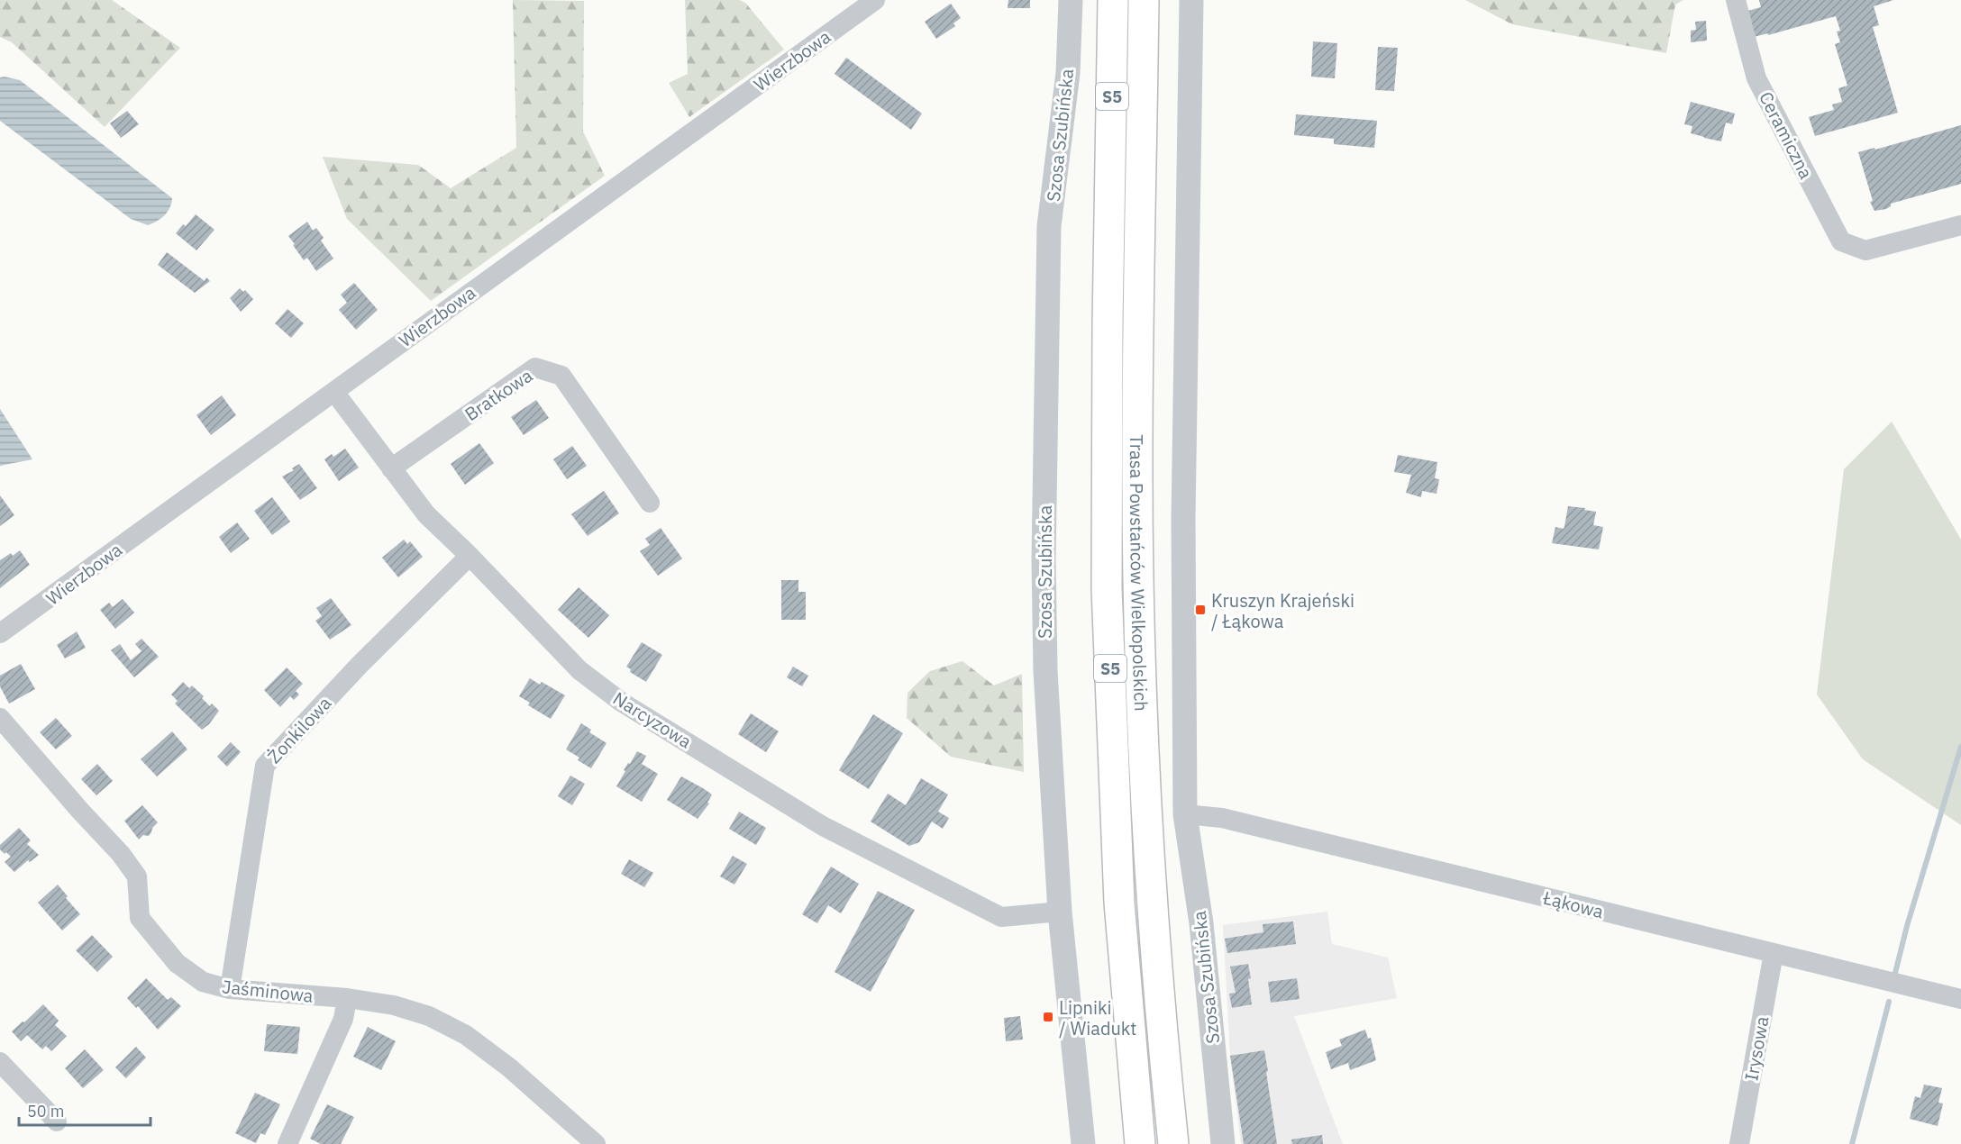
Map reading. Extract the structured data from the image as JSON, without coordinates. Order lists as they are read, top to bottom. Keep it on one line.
{"streets":{"highway":["S5","Trasa Powstańców Wielkopolskich"],"street":["Wierzbowa","Szosa Szubińska","Ceramiczna","Bratkowa","Narcyzowa","Żonkilowa","Łąkowa","Jaśminowa","Irysowa"]},"crossings":[["Wierzbowa","Narcyzowa"],["Szosa Szubińska","Narcyzowa"],["Szosa Szubińska","Łąkowa"],["Bratkowa","Narcyzowa"],["Narcyzowa","Żonkilowa"],["Żonkilowa","Jaśminowa"],["Łąkowa","Irysowa"]],"places":{"transit":["Kruszyn Krajeński / Łąkowa","Lipniki / Wiadukt"]},"scale_bar":"50 m"}
